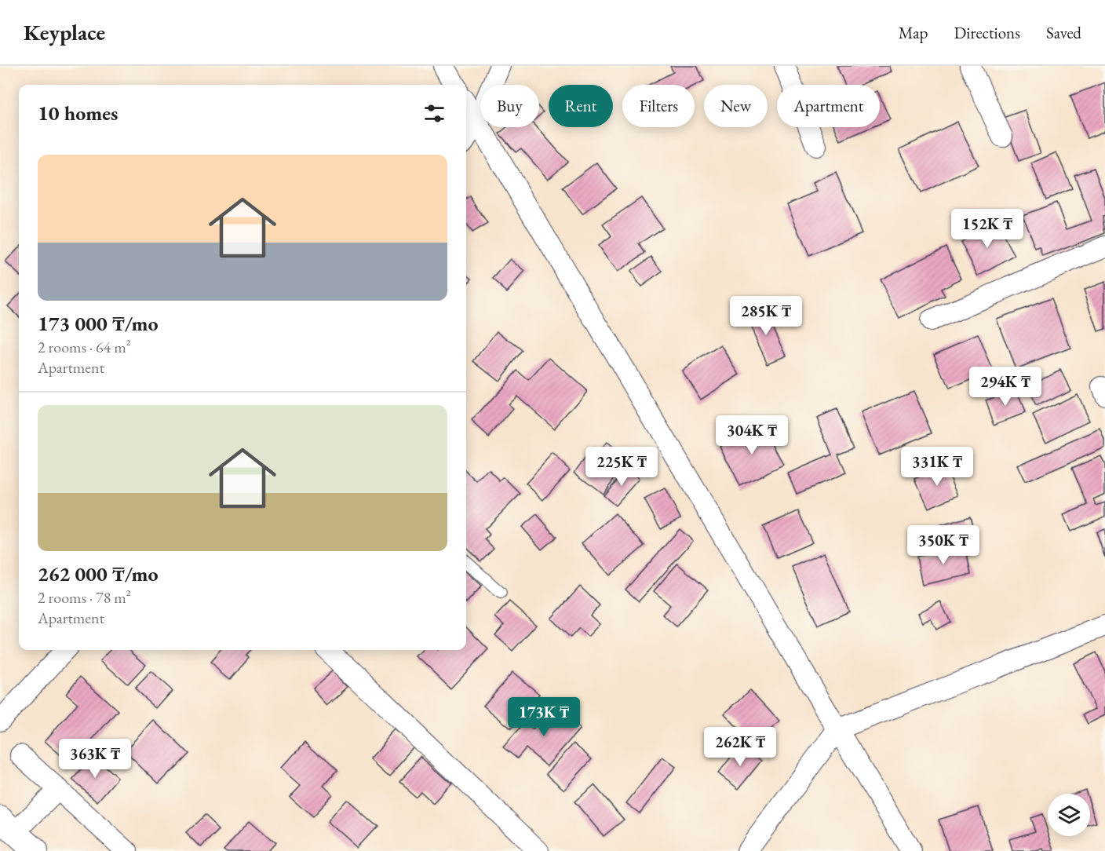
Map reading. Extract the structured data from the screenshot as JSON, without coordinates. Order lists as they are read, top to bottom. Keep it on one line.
{"page":{"header":"Keyplace","nav":["Map","Directions","Saved"],"chip":["Buy","Rent","Filters","New","Apartment"],"heading":"10 homes","list":[{"name":"173 000 ₸/mo","note":"2 rooms · 64 m² · Apartment"},{"name":"262 000 ₸/mo","note":"2 rooms · 78 m² · Apartment"}],"price":["152K ₸","285K ₸","294K ₸","304K ₸","225K ₸","331K ₸","350K ₸","173K ₸","262K ₸","363K ₸"]}}
